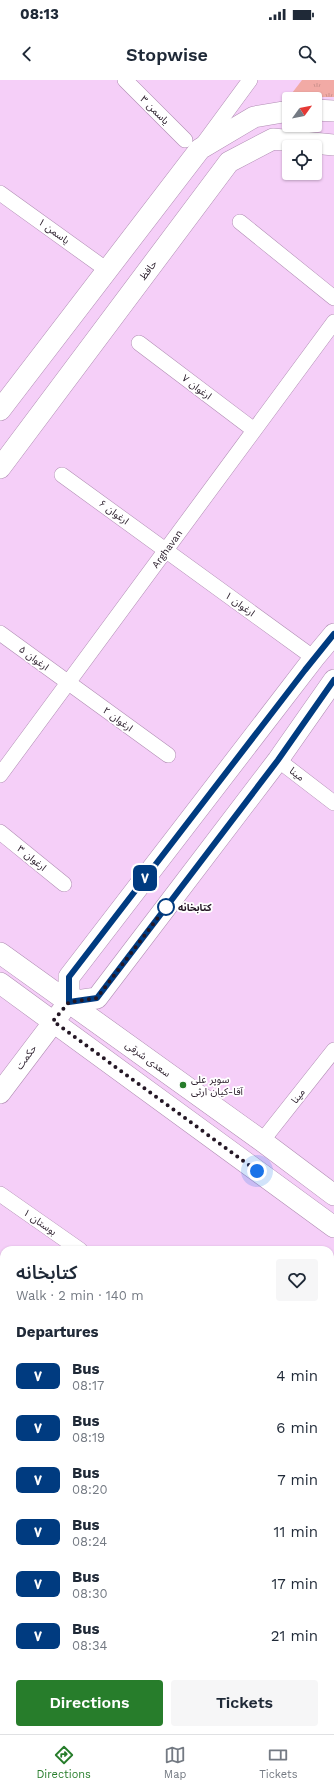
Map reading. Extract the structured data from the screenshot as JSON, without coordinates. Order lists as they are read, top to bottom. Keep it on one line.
{"streets":{"street":["یاسمن ۳","یاسمن ۱","حافظ","ارغوان ۷","ارغوان ۶","Arghavan","ارغوان ۱","ارغوان ۵","ارغوان ۲","مینا","ارغوان ۳","حکمت","سعدی شرقی","بوستان ۱"]},"crossings":[["ارغوان ۷","Arghavan"],["ارغوان ۶","Arghavan"],["ارغوان ۶","ارغوان ۱"],["Arghavan","ارغوان ۱"],["Arghavan","ارغوان ۵"],["Arghavan","ارغوان ۲"],["ارغوان ۵","ارغوان ۲"],["مینا","سعدی شرقی"],["حکمت","سعدی شرقی"]],"places":["کتابخانه","سوپر علی آقا-کیان ارثی"],"lines":["bus line ۷"],"north":"top right","page":{"status":"08:13","header":"Stopwise","on_map":"۷","heading":[["کتابخانه","Walk · 2 min · 140 m"],"Departures"],"list":[{"mark":"۷","name":"Bus","note":"08:17","value":"4 min"},{"mark":"۷","name":"Bus","note":"08:19","value":"6 min"},{"mark":"۷","name":"Bus","note":"08:20","value":"7 min"},{"mark":"۷","name":"Bus","note":"08:24","value":"11 min"},{"mark":"۷","name":"Bus","note":"08:30","value":"17 min"},{"mark":"۷","name":"Bus","note":"08:34","value":"21 min"}],"buttons":["Directions","Tickets"],"tabs":["Directions","Map","Tickets"]}}
